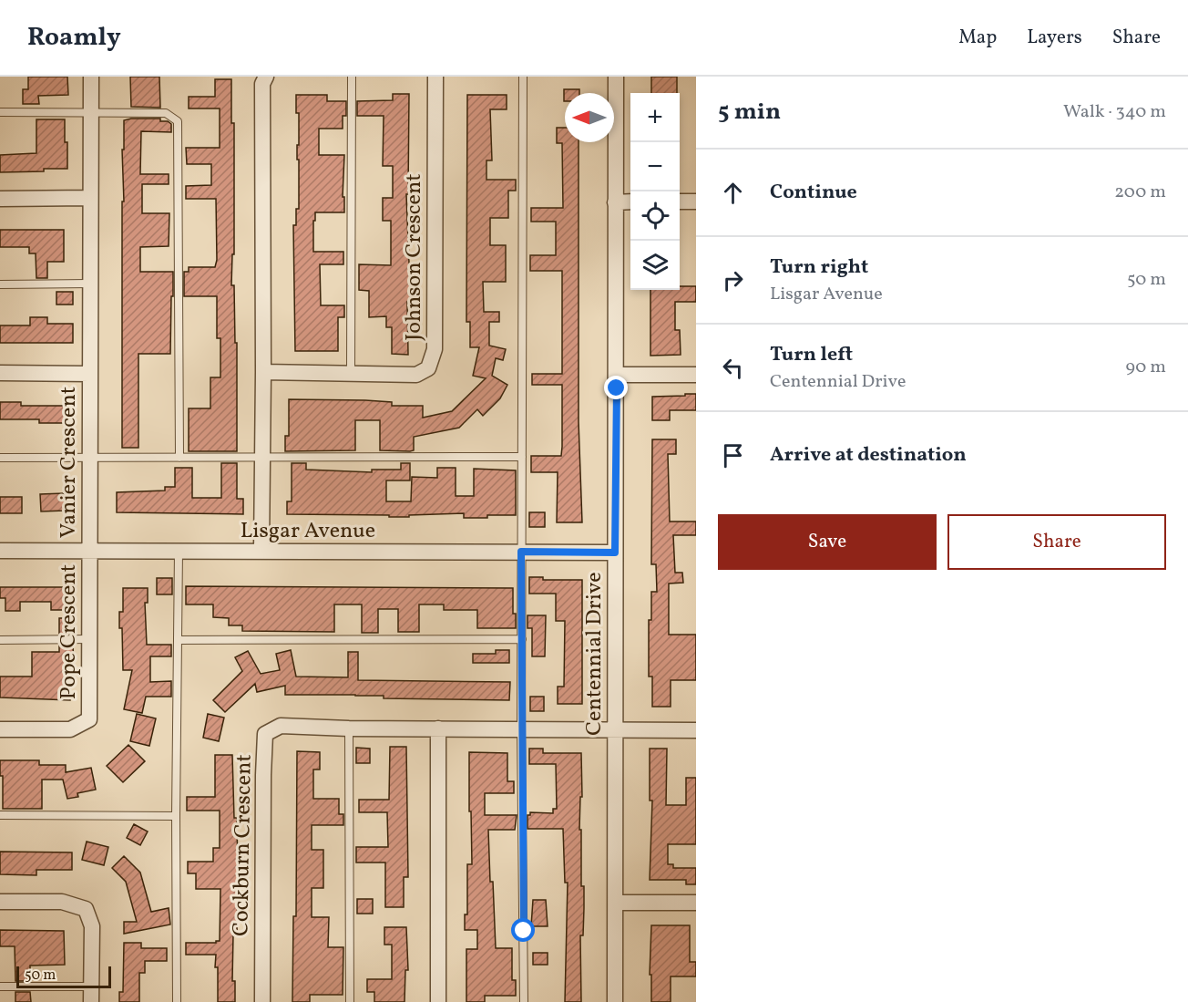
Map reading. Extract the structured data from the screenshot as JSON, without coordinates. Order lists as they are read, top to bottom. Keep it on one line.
{"streets":{"street":["Johnson Crescent","Vanier Crescent","Lisgar Avenue","Pope Crescent","Centennial Drive","Cockburn Crescent"]},"crossings":[["Vanier Crescent","Lisgar Avenue"],["Vanier Crescent","Pope Crescent"],["Lisgar Avenue","Pope Crescent"],["Lisgar Avenue","Centennial Drive"],["Centennial Drive","Cockburn Crescent"]],"scale_bar":"50 m","north":"left","page":{"header":"Roamly","nav":["Map","Layers","Share"],"heading":["5 min","Walk · 340 m"],"map_buttons":["+","−"],"list":[["Continue","200 m"],["Turn right","Lisgar Avenue","50 m"],["Turn left","Centennial Drive","90 m"],"Arrive at destination"],"buttons":["Save","Share"],"scale":"50 m"}}
